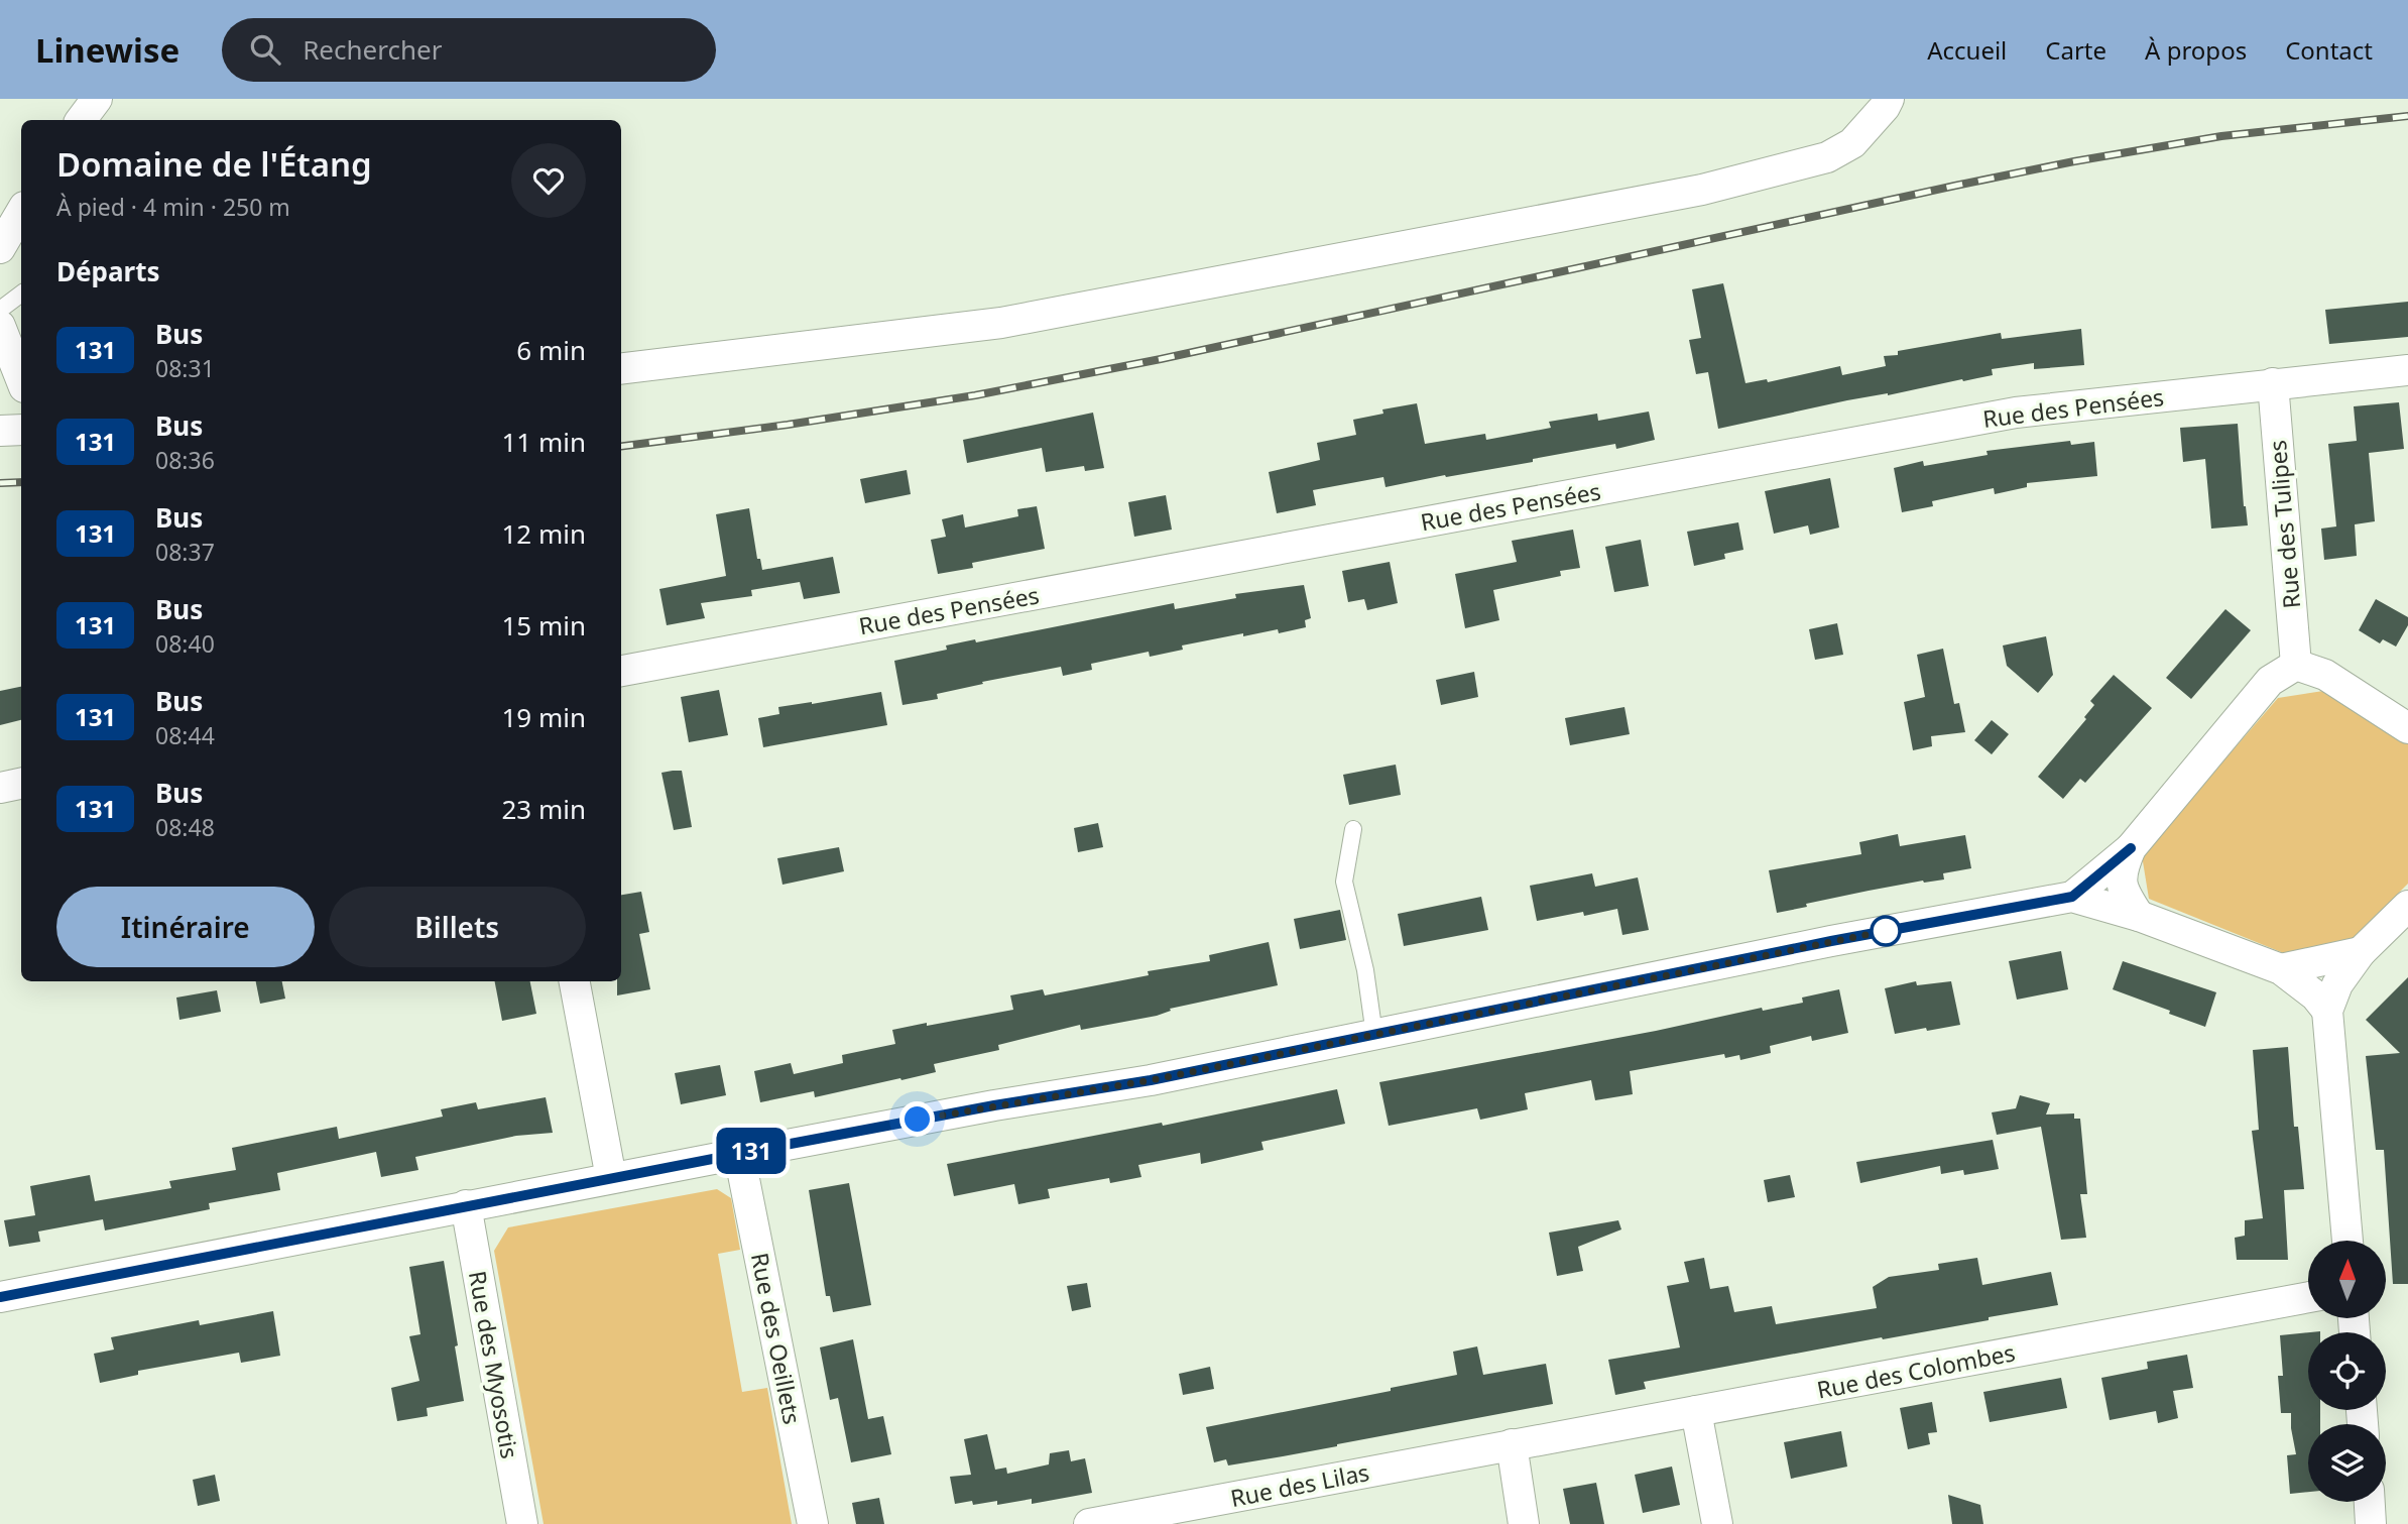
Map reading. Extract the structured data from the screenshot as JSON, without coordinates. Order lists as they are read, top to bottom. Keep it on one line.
{"streets":{"street":["Rue des Pensées","Rue des Tulipes","Rue des Oeillets","Rue des Myosotis","Rue des Colombes","Rue des Lilas"]},"crossings":[["Rue des Pensées","Rue des Tulipes"],["Rue des Colombes","Rue des Lilas"]],"lines":["bus line 131"],"north":"top","page":{"header":"Linewise","search":"Rechercher","nav":["Accueil","Carte","À propos","Contact"],"on_map":"131","heading":[["Domaine de l'Étang","À pied · 4 min · 250 m"],"Départs"],"list":[{"mark":"131","name":"Bus","note":"08:31","value":"6 min"},{"mark":"131","name":"Bus","note":"08:36","value":"11 min"},{"mark":"131","name":"Bus","note":"08:37","value":"12 min"},{"mark":"131","name":"Bus","note":"08:40","value":"15 min"},{"mark":"131","name":"Bus","note":"08:44","value":"19 min"},{"mark":"131","name":"Bus","note":"08:48","value":"23 min"}],"buttons":["Itinéraire","Billets"]}}
